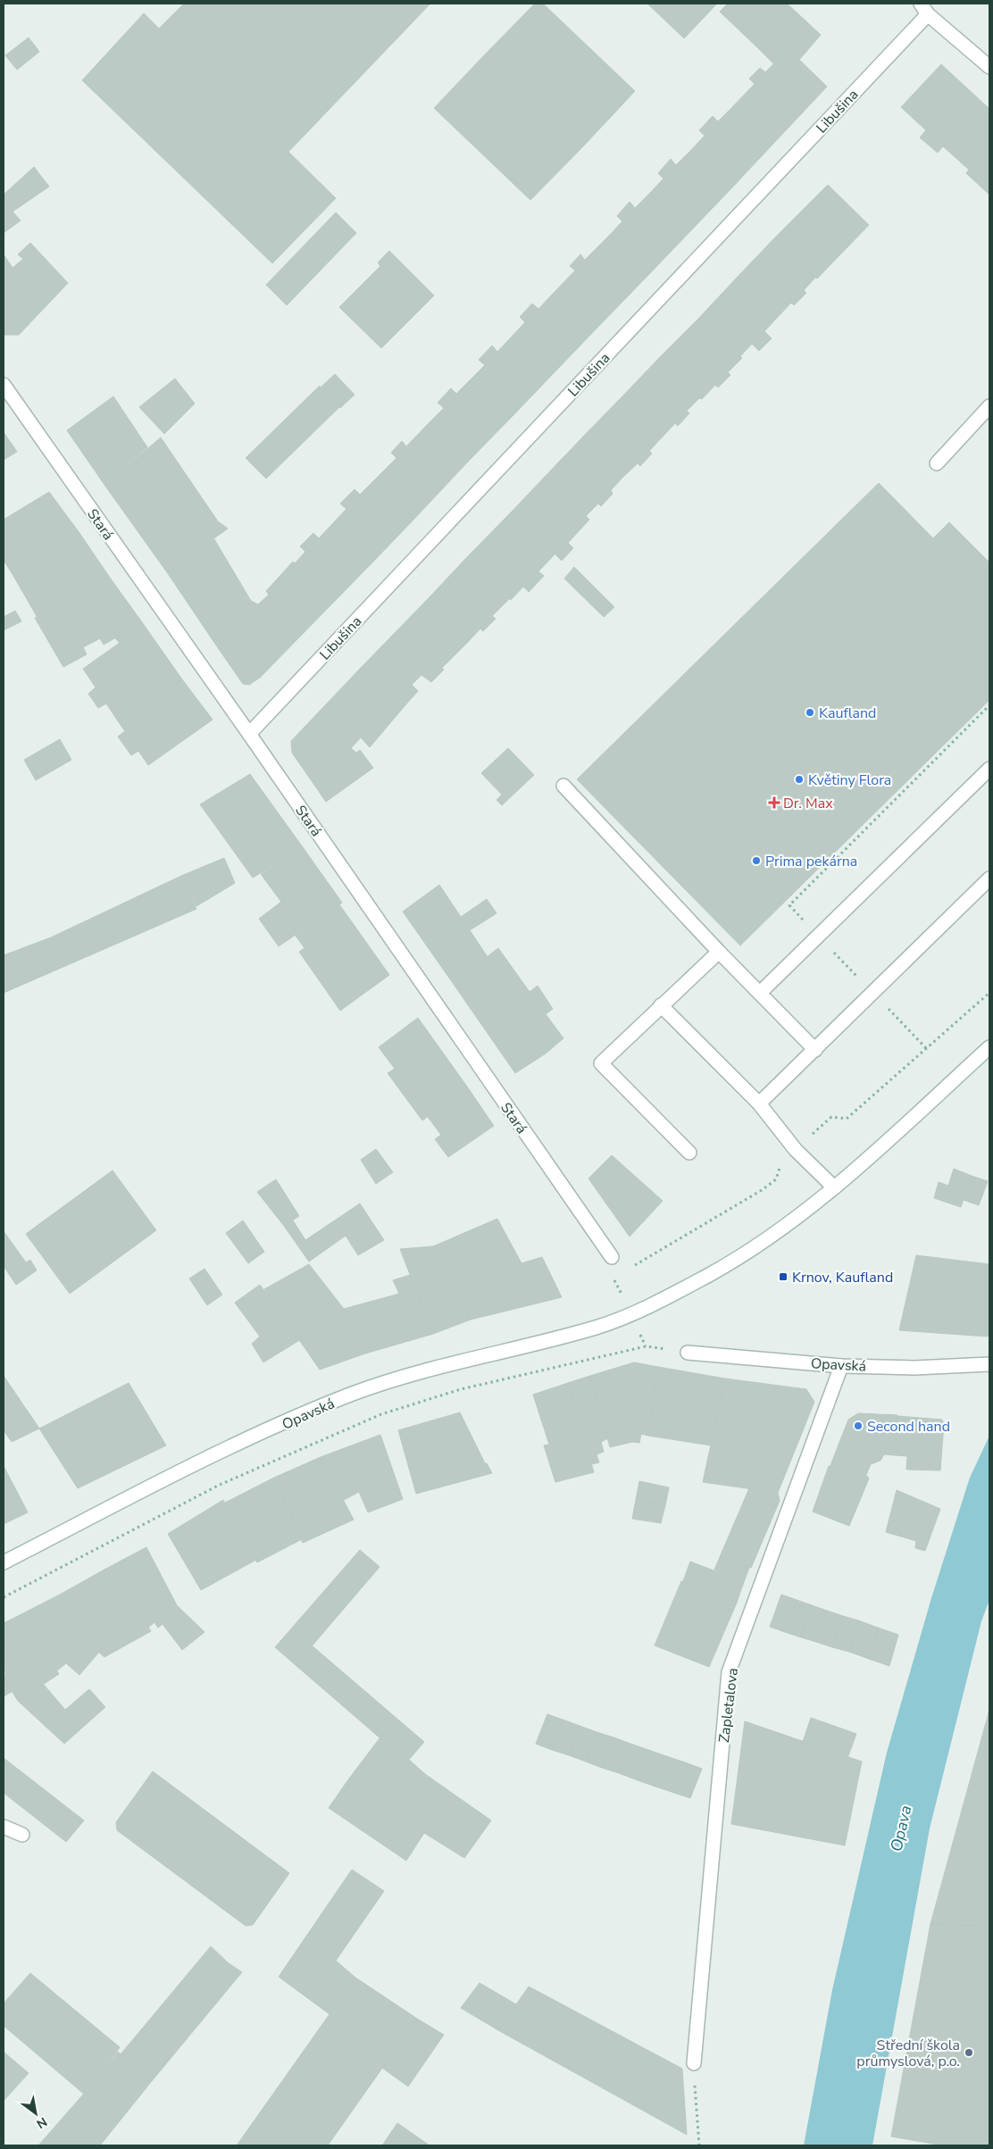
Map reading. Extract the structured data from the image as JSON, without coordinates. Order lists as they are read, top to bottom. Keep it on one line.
{"streets":{"street":["Libušina","Stará","Opavská","Zapletalova"]},"crossings":[["Libušina","Stará"],["Opavská","Zapletalova"]],"water":["Opava"],"places":{"other":["Kaufland","Květiny Flora","Prima pekárna","Second hand","Střední škola průmyslová, p.o."],"health":["Dr. Max"],"transit":["Krnov, Kaufland"]},"north":"bottom right"}
